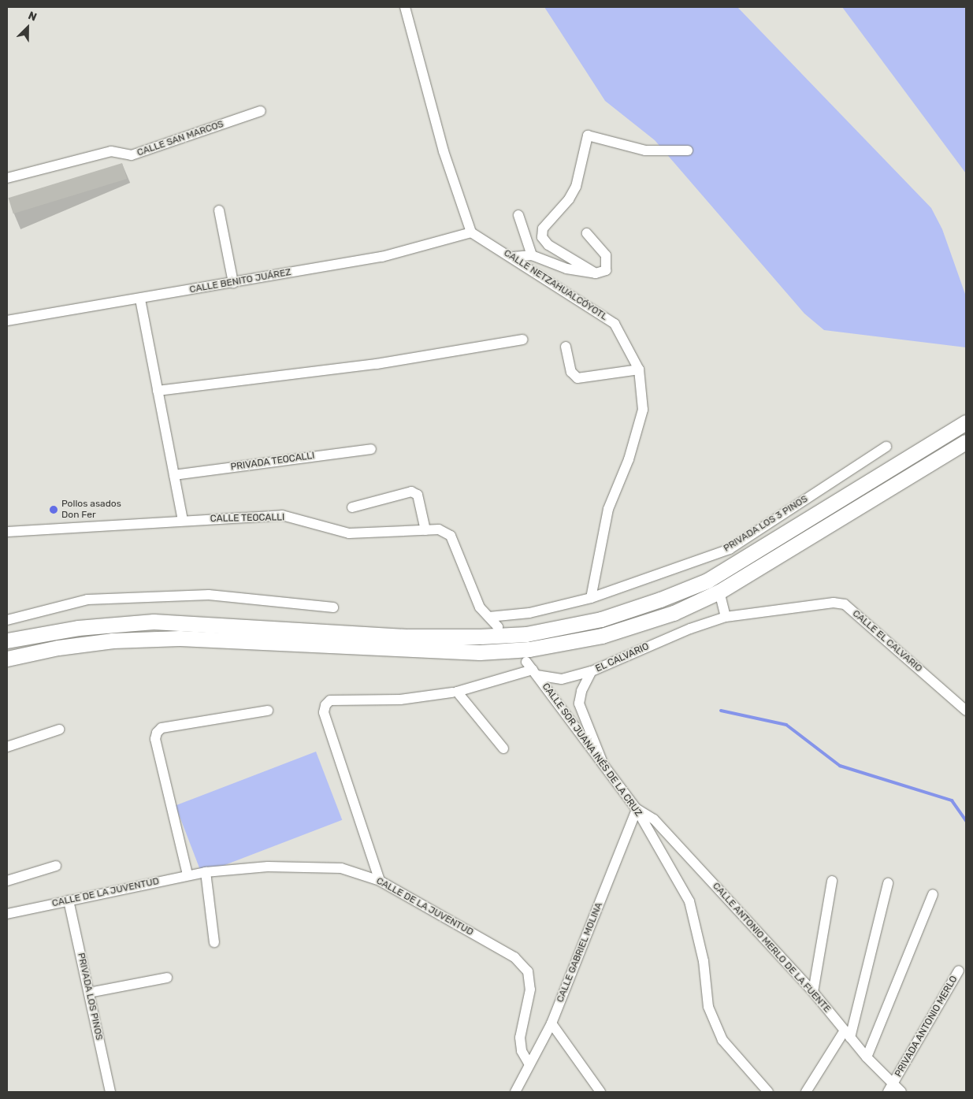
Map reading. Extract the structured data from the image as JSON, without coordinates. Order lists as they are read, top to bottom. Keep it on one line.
{"streets":{"street":["CALLE SAN MARCOS","CALLE BENITO JUÁREZ","CALLE NETZAHUALCÓYOTL","PRIVADA TEOCALLI","CALLE TEOCALLI","PRIVADA LOS 3 PINOS","CALLE EL CALVARIO","EL CALVARIO","CALLE SOR JUANA INÉS DE LA CRUZ","CALLE DE LA JUVENTUD","CALLE ANTONIO MERLO DE LA FUENTE","CALLE GABRIEL MOLINA","PRIVADA LOS PINOS","PRIVADA ANTONIO MERLO"]},"crossings":[["CALLE BENITO JUÁREZ","CALLE NETZAHUALCÓYOTL"],["CALLE NETZAHUALCÓYOTL","PRIVADA LOS 3 PINOS"],["CALLE TEOCALLI","PRIVADA LOS 3 PINOS"],["CALLE EL CALVARIO","EL CALVARIO"],["EL CALVARIO","CALLE SOR JUANA INÉS DE LA CRUZ"],["CALLE SOR JUANA INÉS DE LA CRUZ","CALLE ANTONIO MERLO DE LA FUENTE"],["CALLE SOR JUANA INÉS DE LA CRUZ","CALLE GABRIEL MOLINA"],["CALLE DE LA JUVENTUD","CALLE GABRIEL MOLINA"],["CALLE DE LA JUVENTUD","PRIVADA LOS PINOS"],["CALLE ANTONIO MERLO DE LA FUENTE","CALLE GABRIEL MOLINA"],["CALLE ANTONIO MERLO DE LA FUENTE","PRIVADA ANTONIO MERLO"]],"places":["Pollos asados Don Fer"],"north":"top right"}
